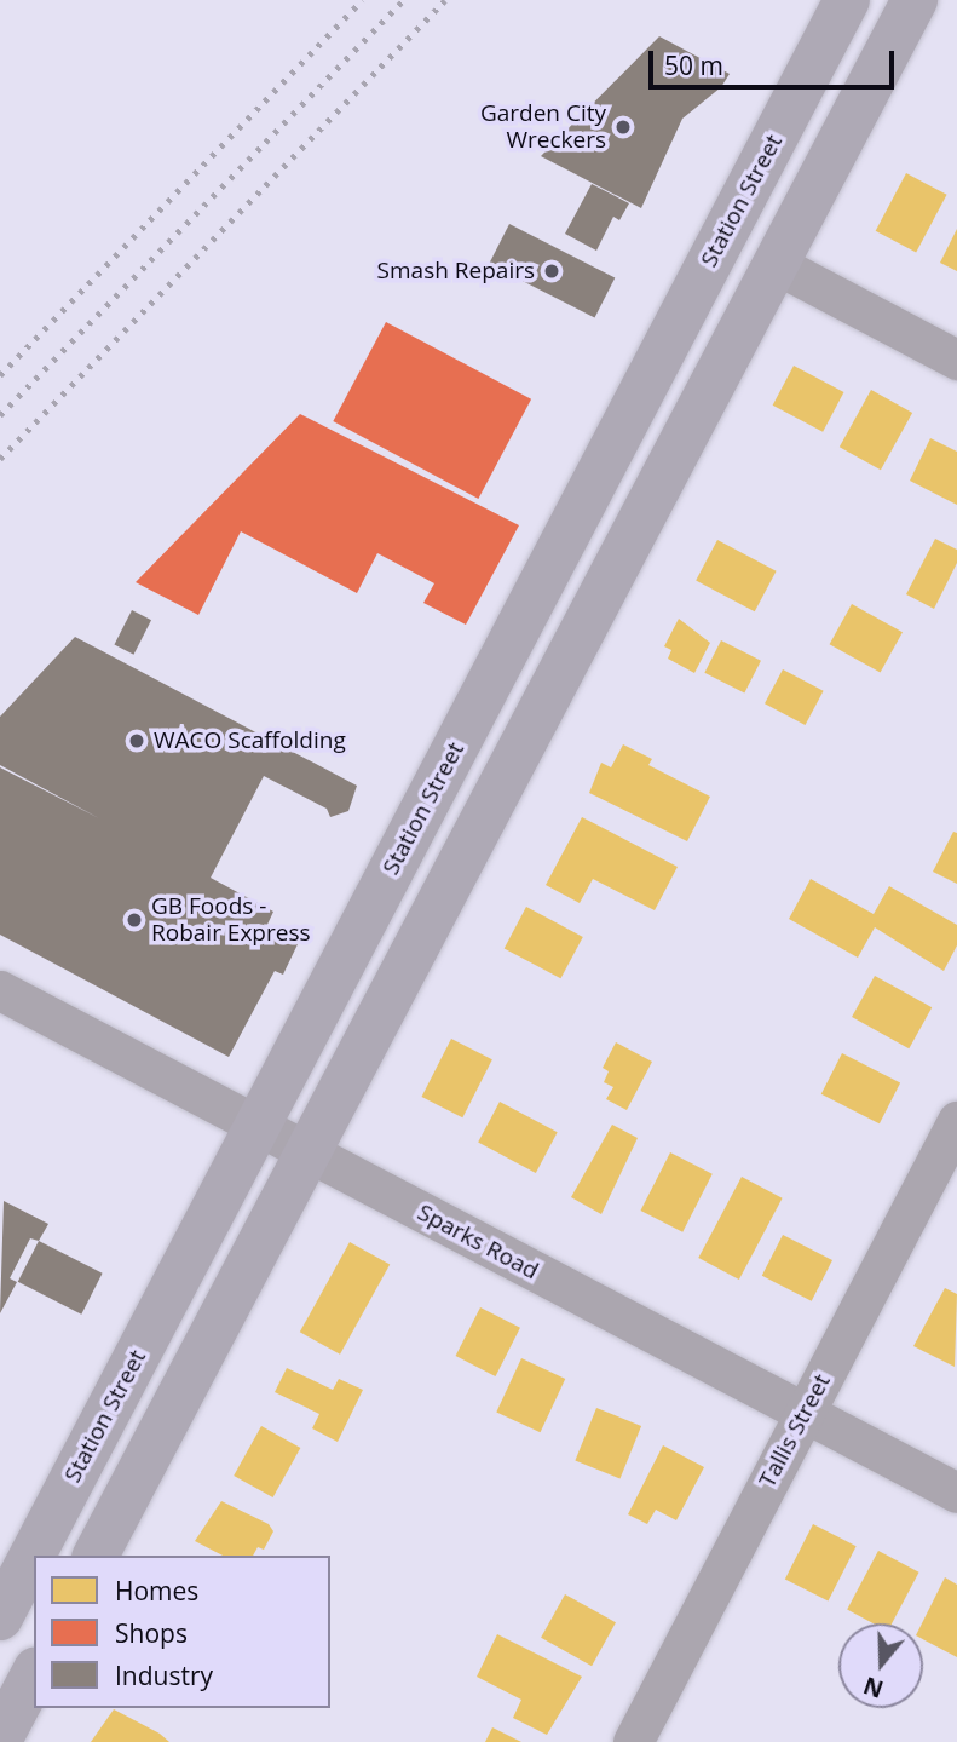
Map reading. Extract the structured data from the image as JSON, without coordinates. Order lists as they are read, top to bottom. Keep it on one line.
{"streets":{"main road":["Station Street"],"street":["Sparks Road","Tallis Street"]},"crossings":[["Station Street","Sparks Road"],["Sparks Road","Tallis Street"]],"places":["Garden City Wreckers","Smash Repairs","WACO Scaffolding","GB Foods - Robair Express"],"legend":["Homes","Shops","Industry"],"scale_bar":"50 m","north":"bottom"}
